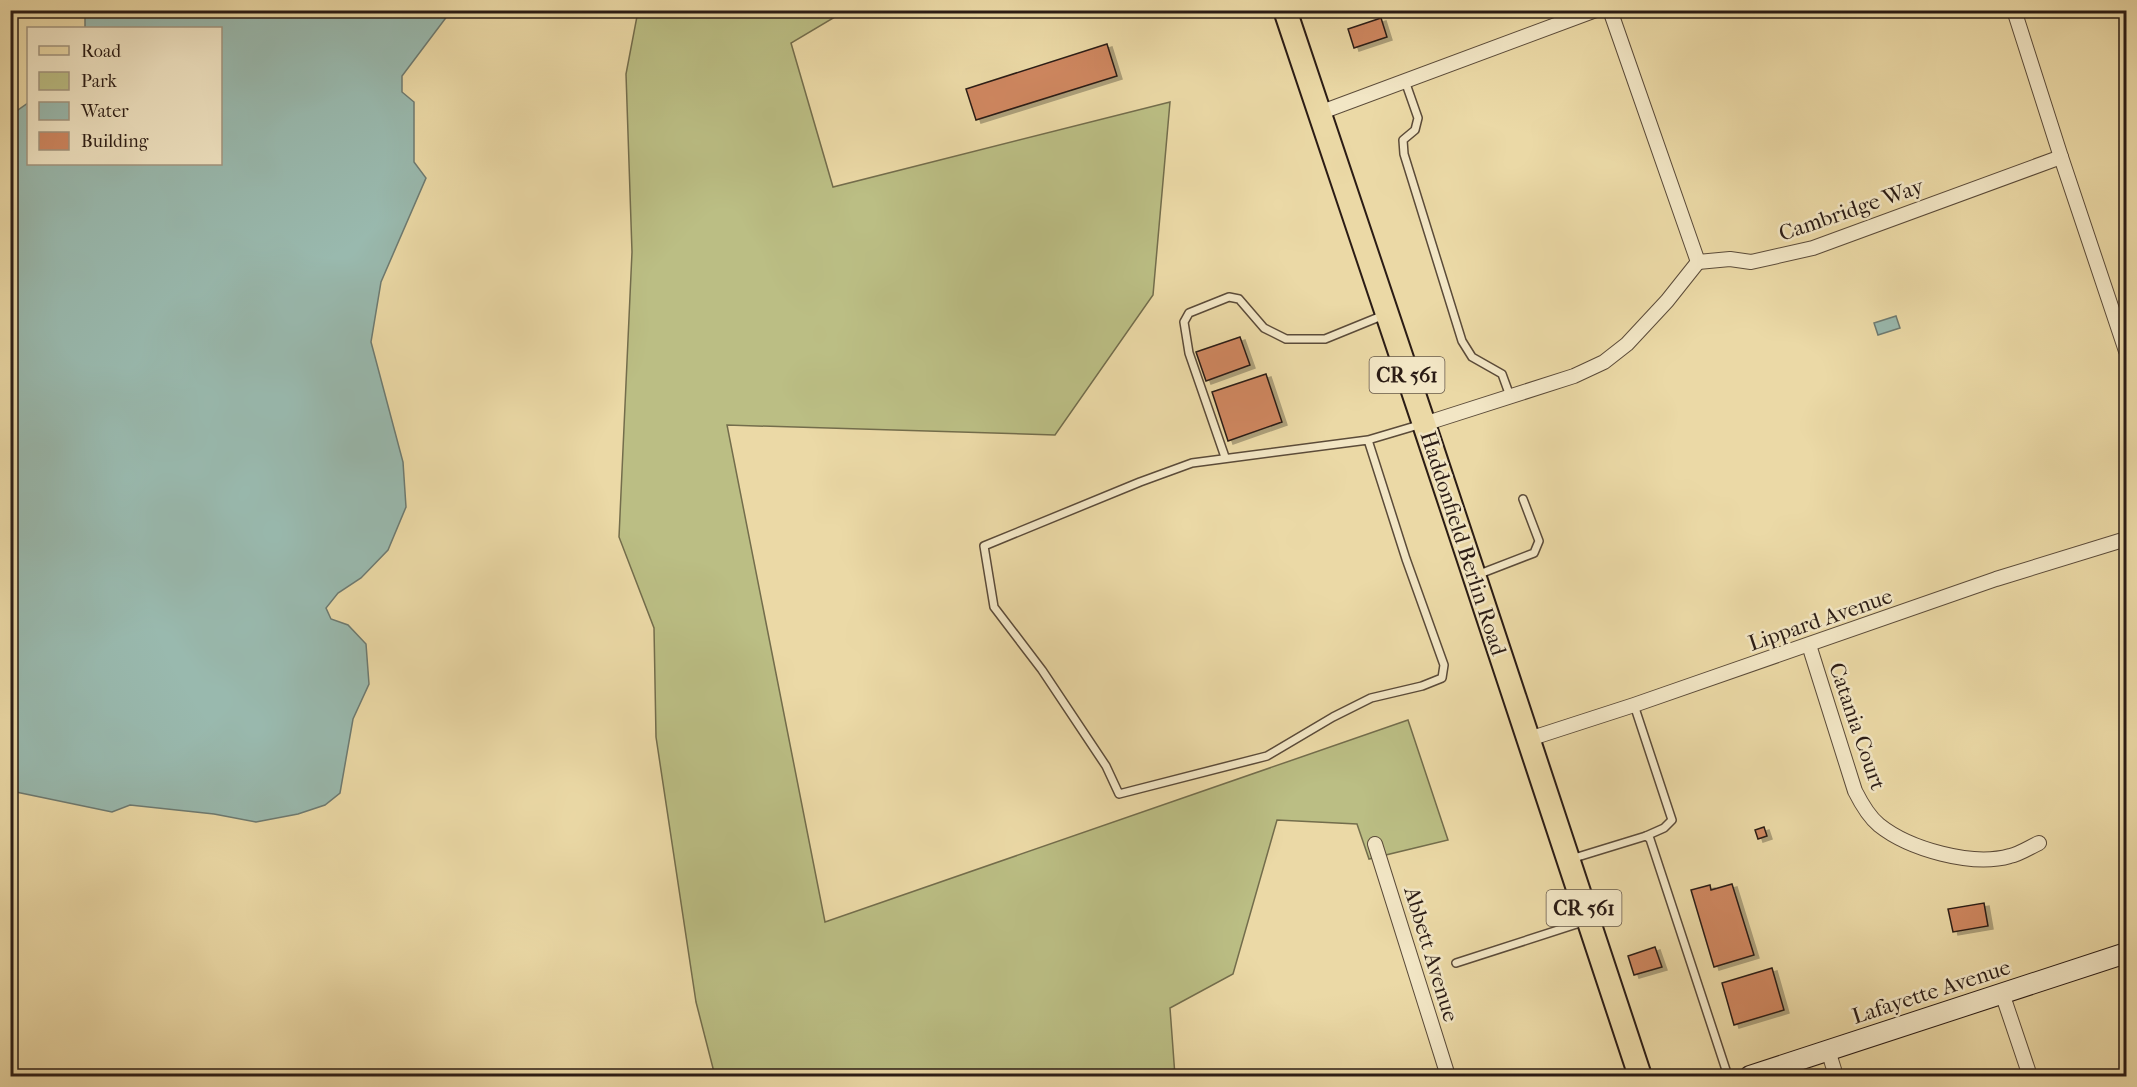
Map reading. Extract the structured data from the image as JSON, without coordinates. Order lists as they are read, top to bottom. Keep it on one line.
{"streets":{"main road":["CR 561","Haddonfield Berlin Road"],"street":["Cambridge Way","Lippard Avenue","Catania Court","Abbett Avenue","Lafayette Avenue"]},"crossings":[["Haddonfield Berlin Road","Lippard Avenue"],["Lippard Avenue","Catania Court"]],"legend":["Road","Park","Water","Building"]}
